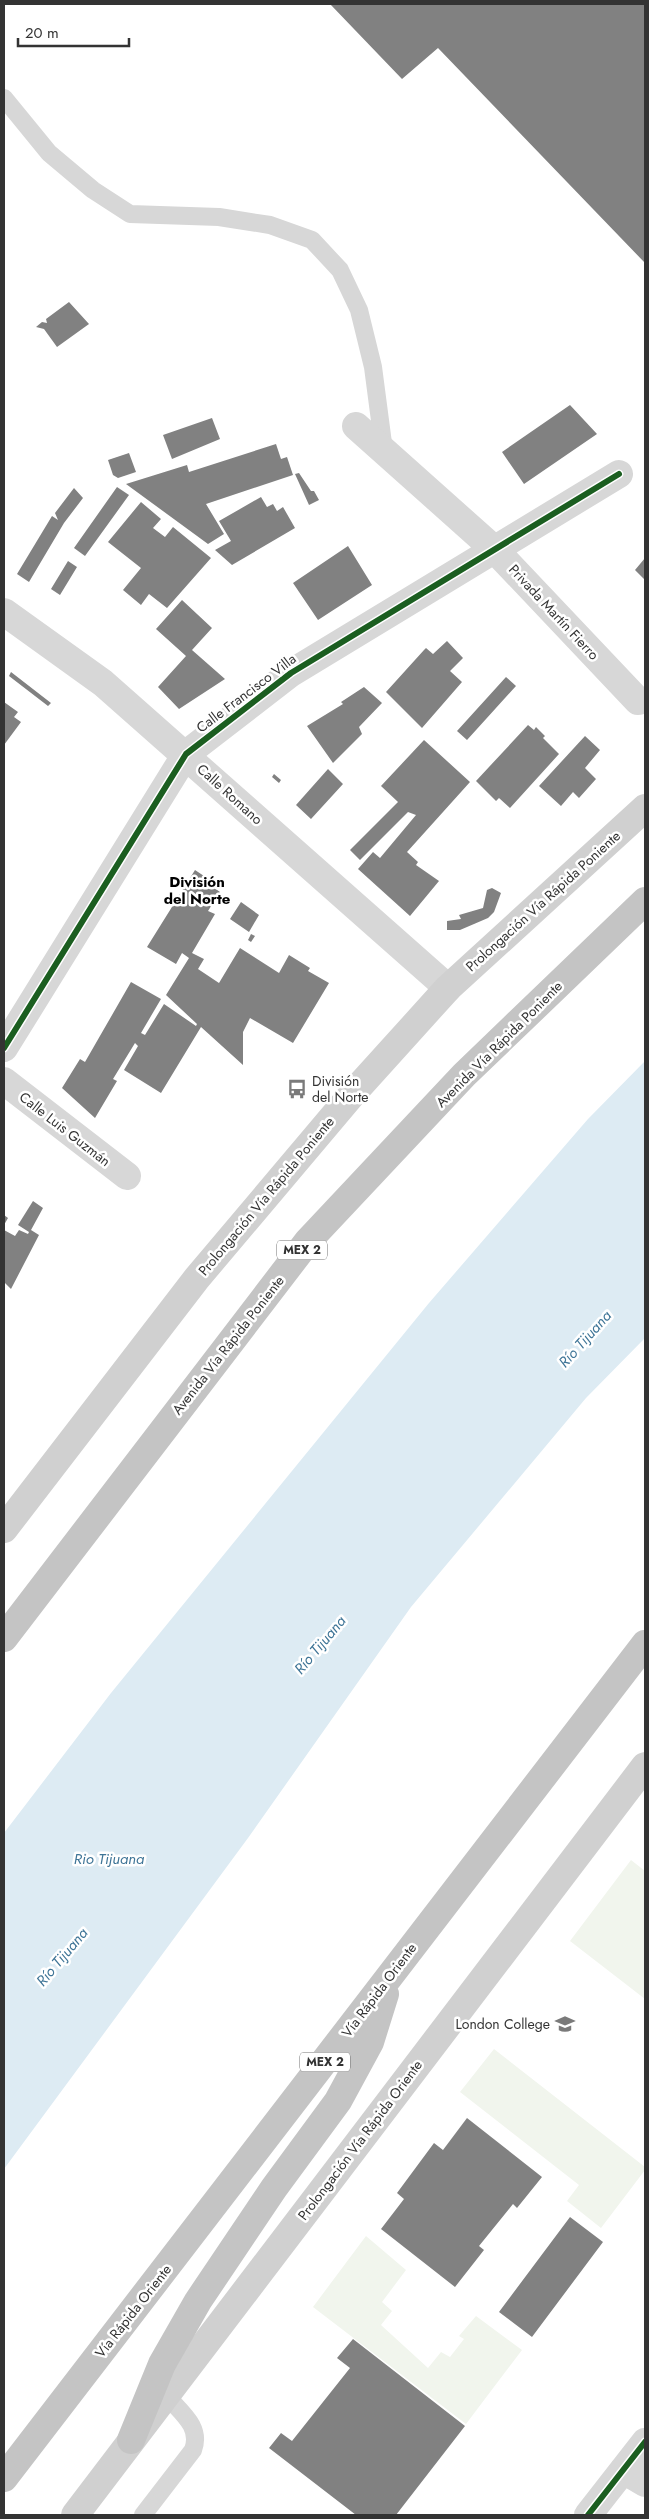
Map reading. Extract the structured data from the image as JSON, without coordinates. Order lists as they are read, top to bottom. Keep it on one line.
{"streets":{"highway":["Avenida Vía Rápida Poniente","MEX 2","Vía Rápida Oriente"],"main road":["Prolongación Vía Rápida Poniente","Prolongación Vía Rápida Oriente"],"street":["Privada Martín Fierro","Calle Francisco Villa","Calle Romano","Calle Luis Guzmán"]},"crossings":[["Privada Martín Fierro","Calle Francisco Villa"],["Calle Francisco Villa","Calle Romano"],["Calle Romano","Prolongación Vía Rápida Poniente"]],"districts":["División del Norte"],"water":["Río Tijuana","Rio Tijuana"],"places":{"bus stop":["División del Norte"],"school or university":["London College"]},"scale_bar":"20 m"}
